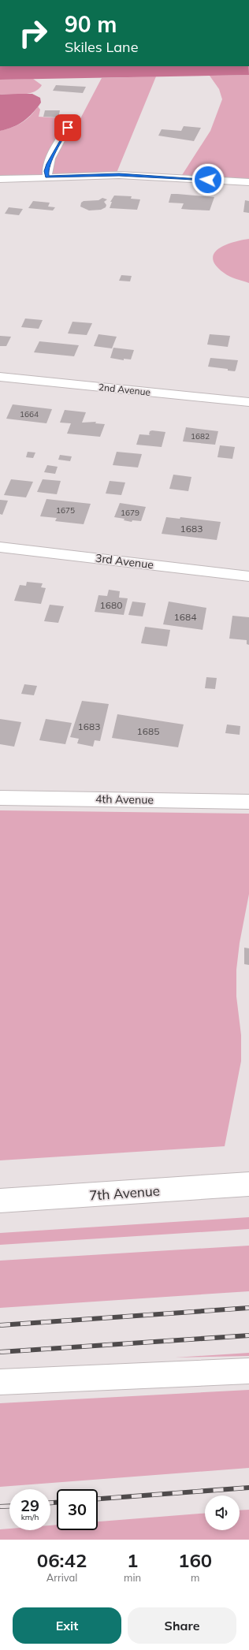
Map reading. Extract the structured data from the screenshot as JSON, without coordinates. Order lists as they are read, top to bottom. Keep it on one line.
{"streets":{"street":["2nd Avenue","3rd Avenue","4th Avenue","7th Avenue"]},"house_numbers":["1664","1682","1675","1679","1683","1680","1684","1683","1685"],"page":{"turn":["90 m","Skiles Lane"],"speed":"29 km/h","limit":"30","eta":["06:42","Arrival","1","min","160","m"],"buttons":["Exit","Share"]}}
